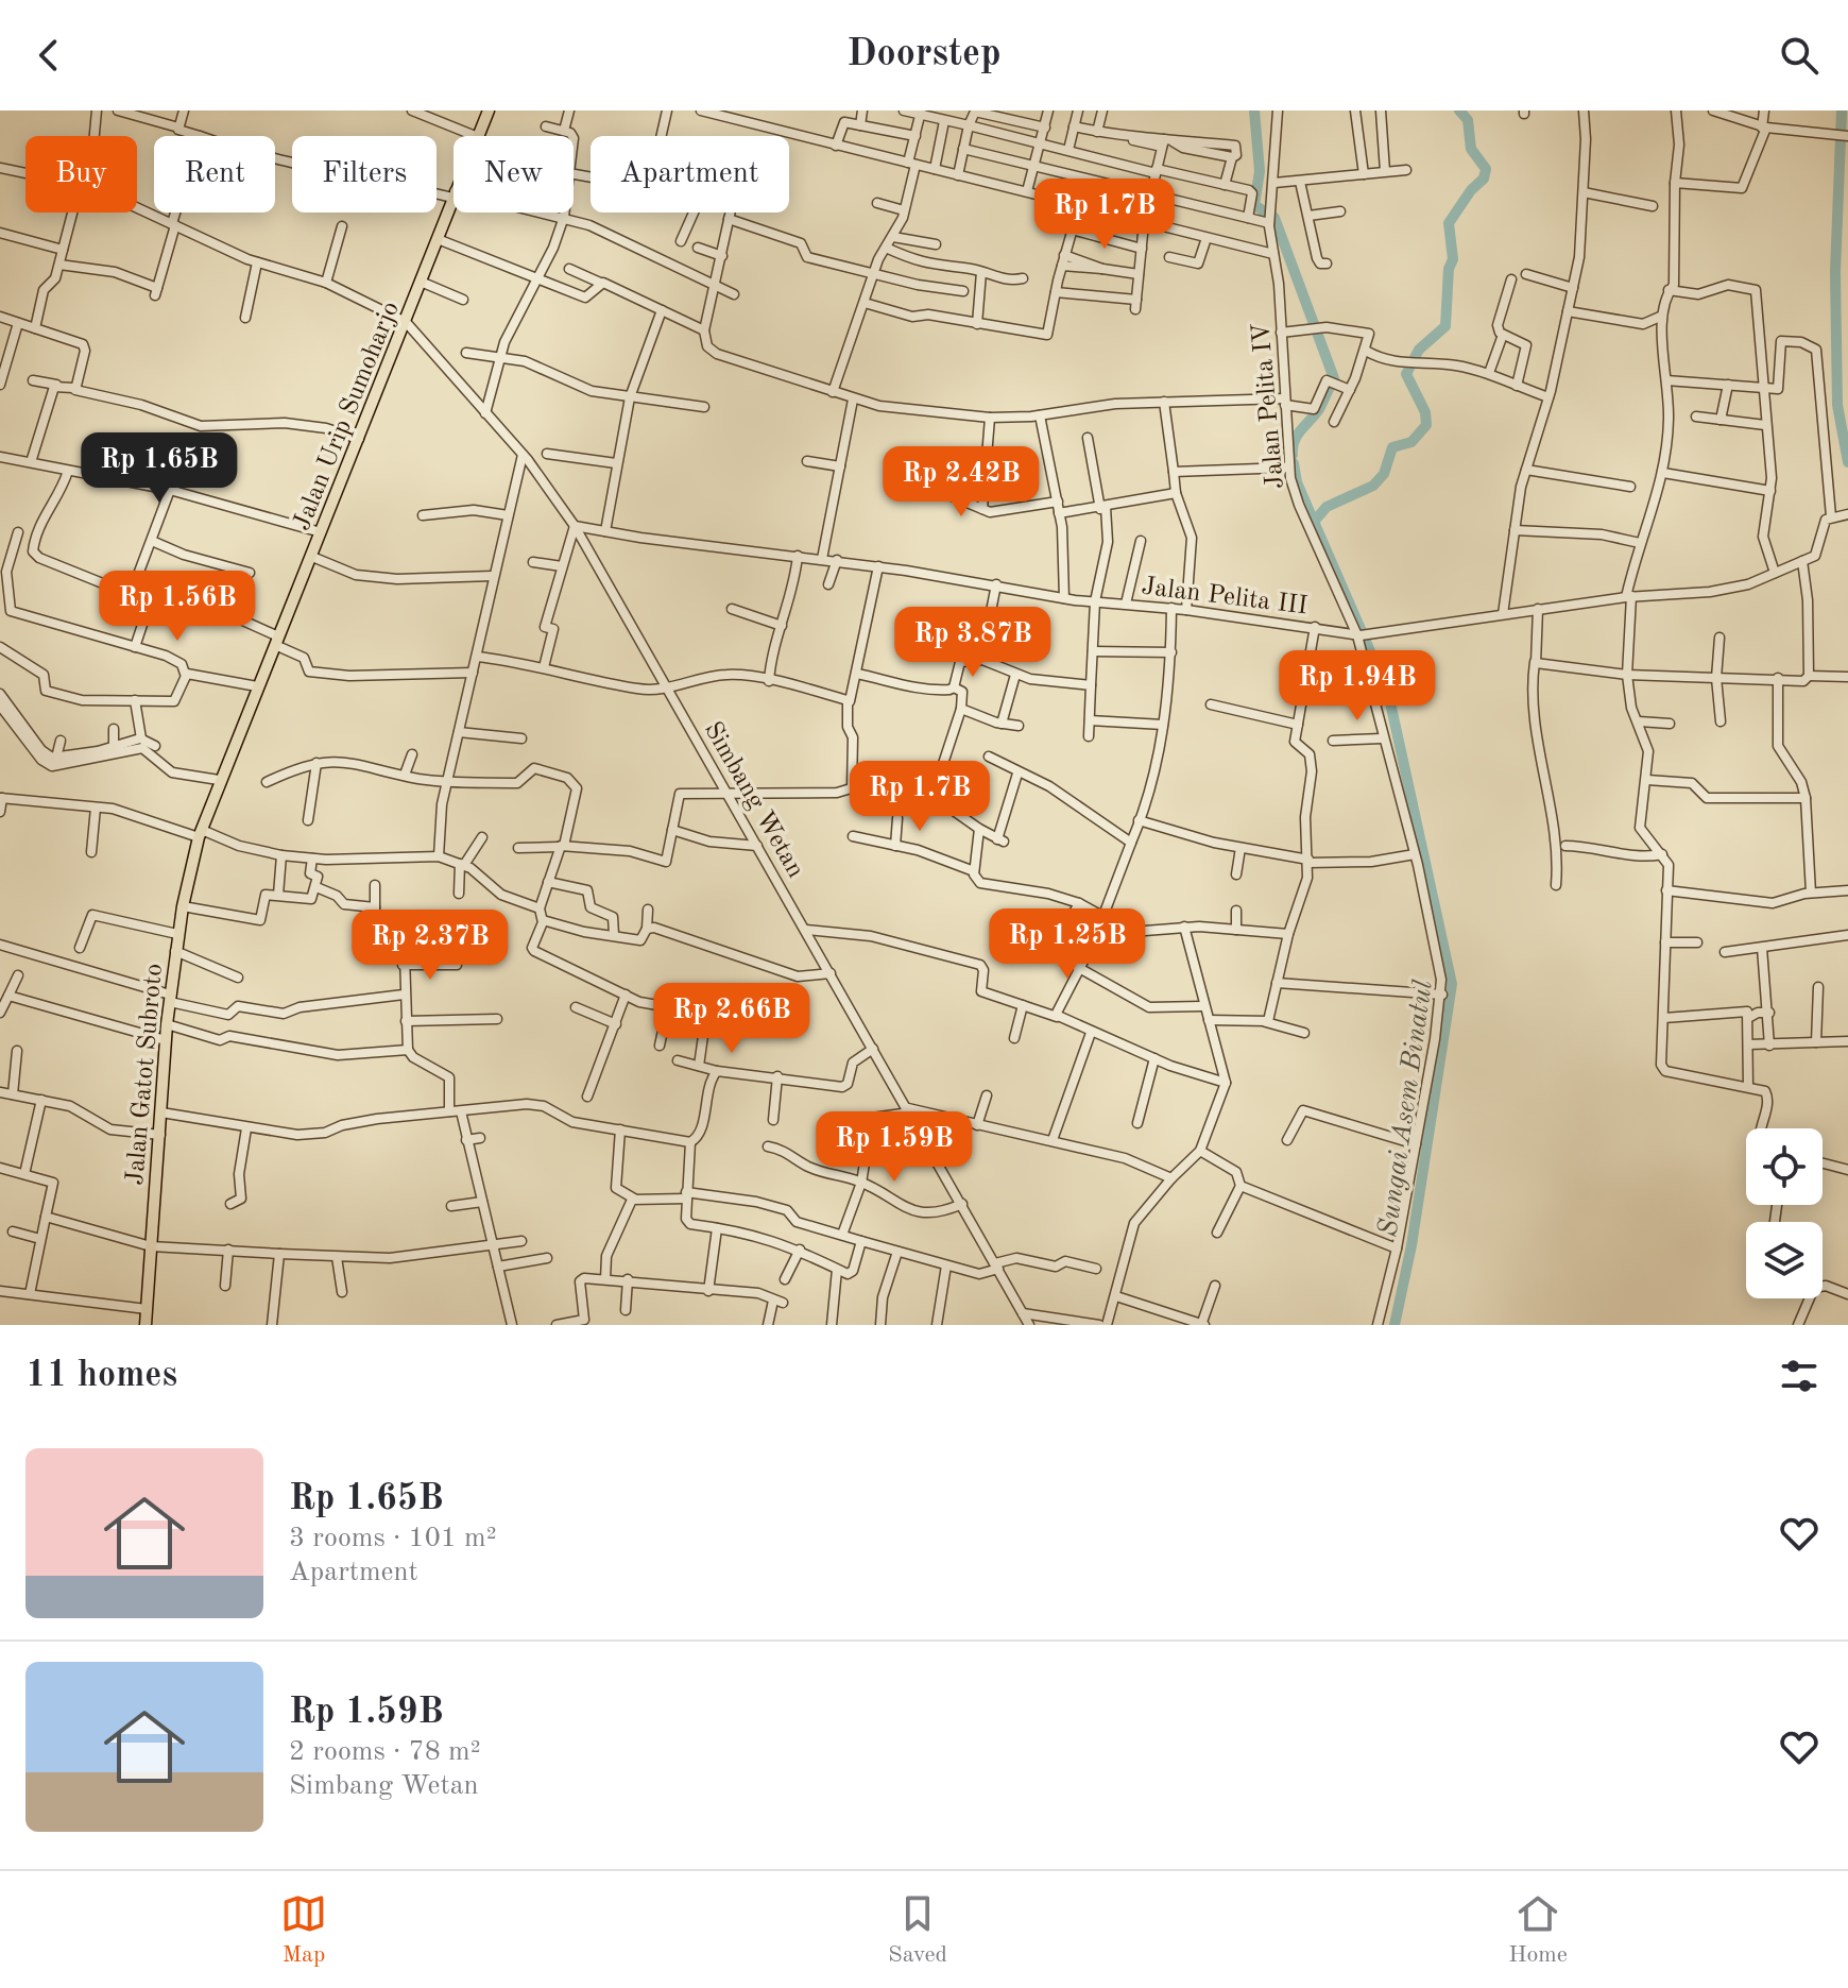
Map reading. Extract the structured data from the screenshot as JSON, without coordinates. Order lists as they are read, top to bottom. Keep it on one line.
{"streets":{"main road":["Jalan Urip Sumoharjo","Jalan Gatot Subroto"],"street":["Jalan Pelita IV","Jalan Pelita III","Simbang Wetan"]},"crossings":[["Jalan Pelita IV","Jalan Pelita III"],["Jalan Urip Sumoharjo","Simbang Wetan"],["Jalan Urip Sumoharjo","Jalan Gatot Subroto"],["Jalan Pelita III","Simbang Wetan"]],"water":["Sungai Asem Binatul"],"page":{"header":"Doorstep","chip":["Buy","Rent","Filters","New","Apartment"],"price":["Rp 1.7B","Rp 1.65B","Rp 2.42B","Rp 1.56B","Rp 3.87B","Rp 1.94B","Rp 1.7B","Rp 1.25B","Rp 2.37B","Rp 2.66B","Rp 1.59B"],"heading":"11 homes","list":[{"name":"Rp 1.65B","note":"3 rooms · 101 m² · Apartment"},{"name":"Rp 1.59B","note":"2 rooms · 78 m² · Simbang Wetan"}],"tabs":["Map","Saved","Home"]}}
